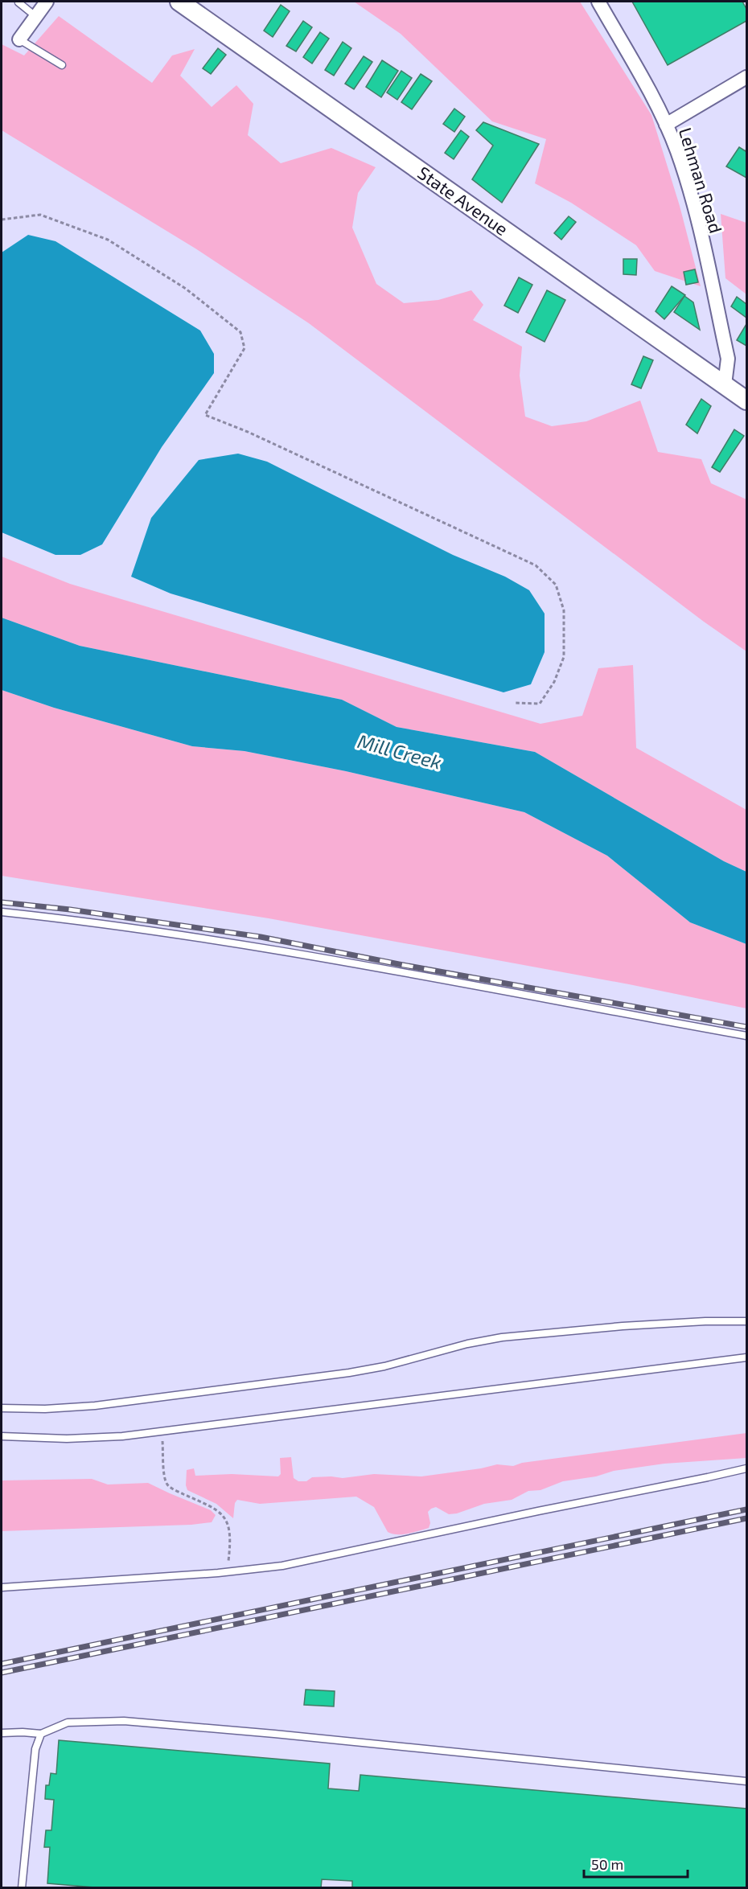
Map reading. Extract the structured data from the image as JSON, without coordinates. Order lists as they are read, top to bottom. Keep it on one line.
{"streets":{"main road":["State Avenue"],"street":["Lehman Road"]},"crossings":[["Lehman Road","State Avenue"]],"water":["Mill Creek"],"scale_bar":"50 m"}
